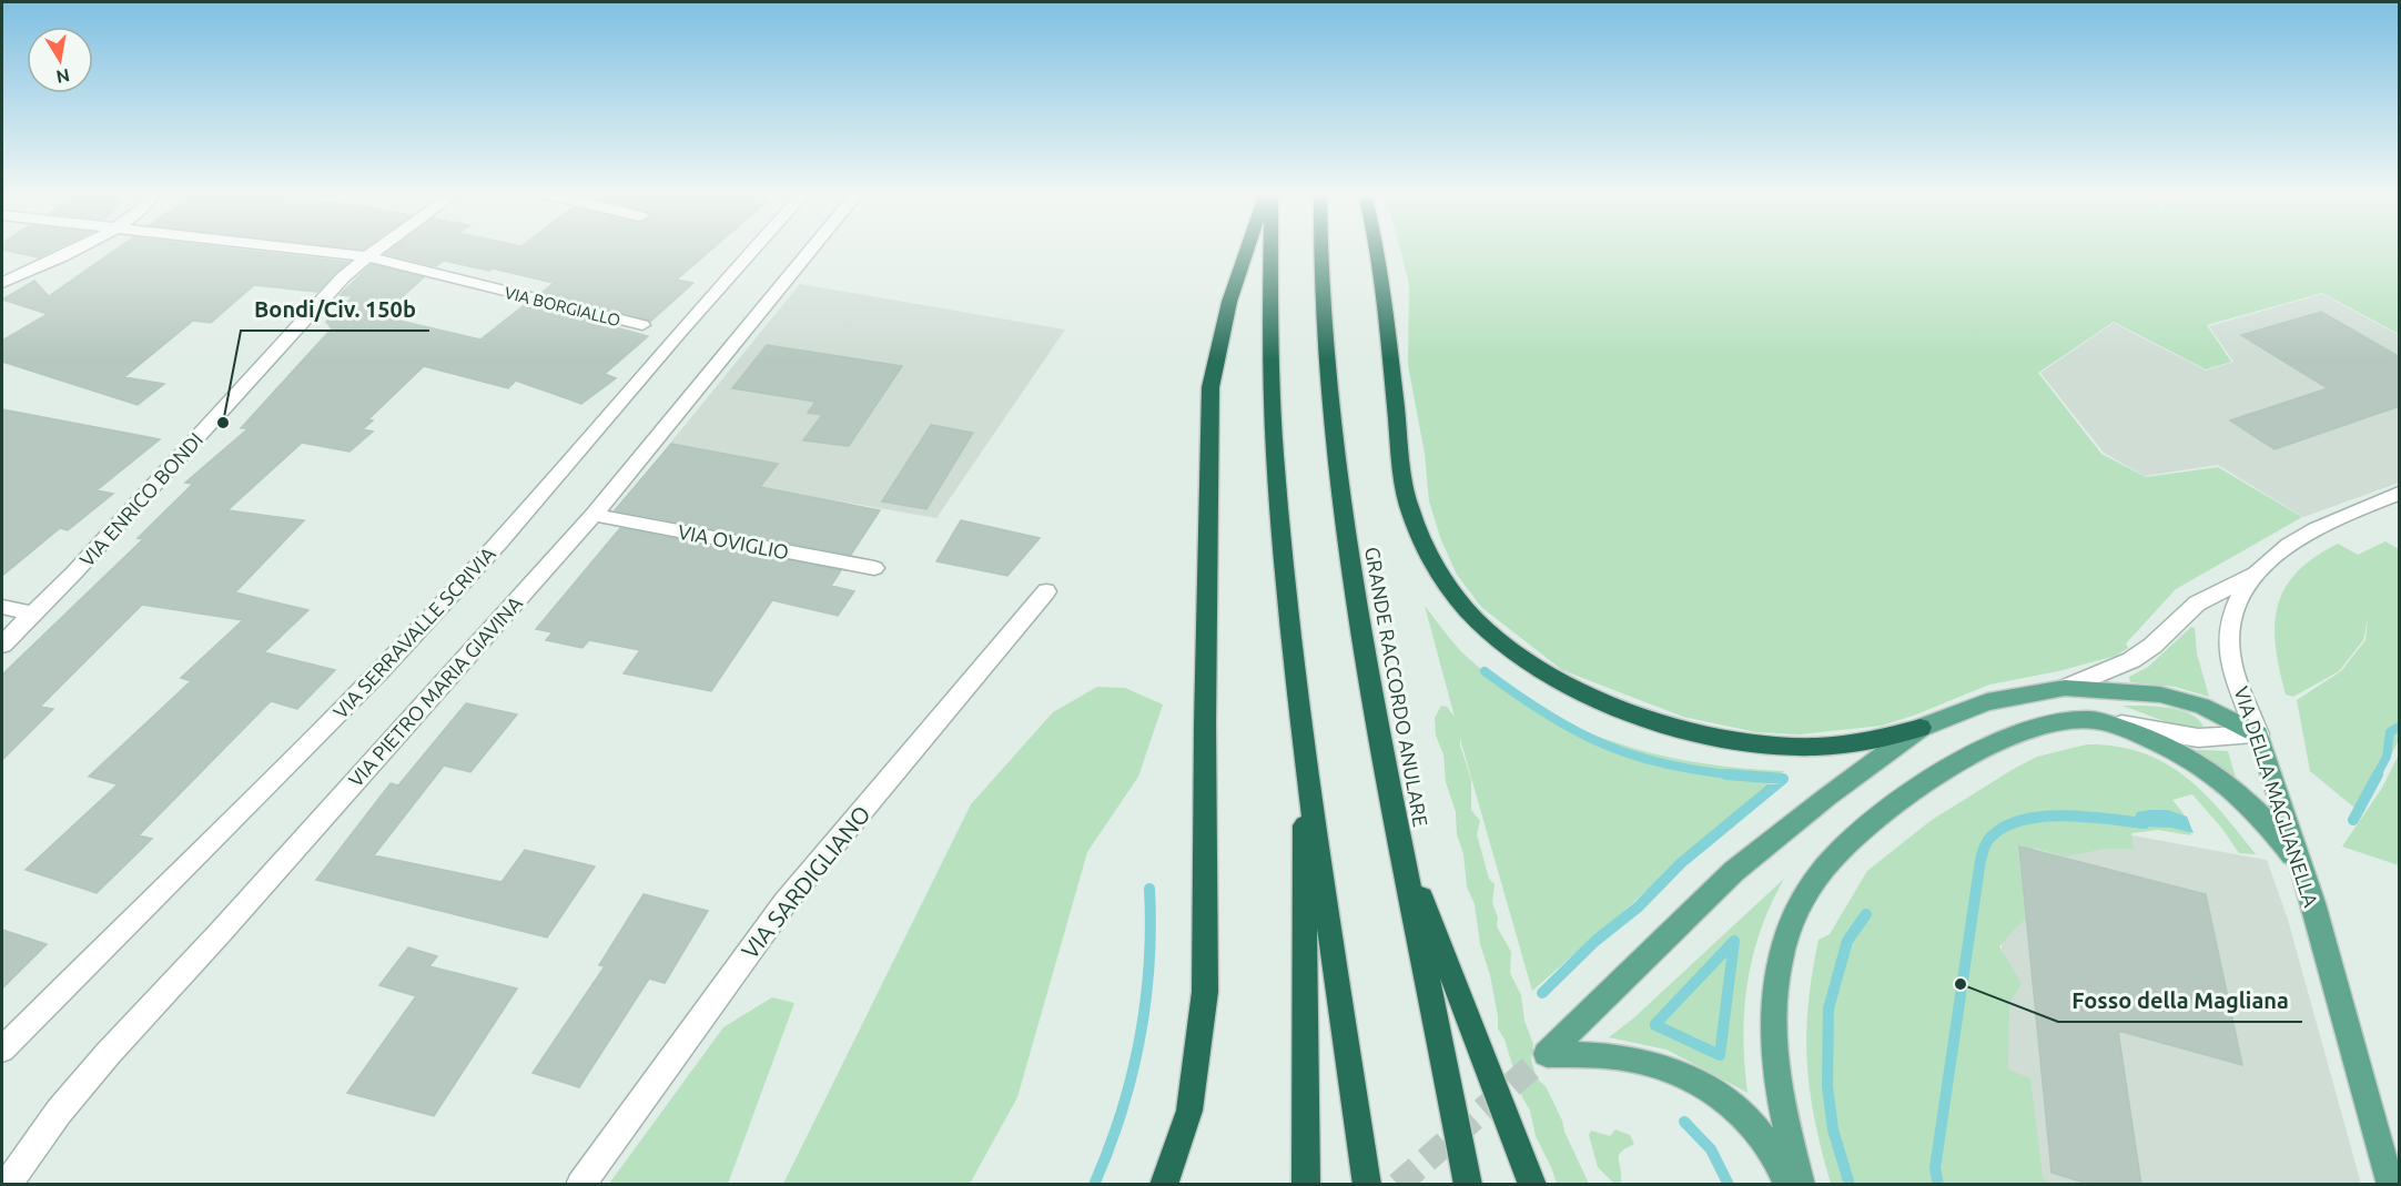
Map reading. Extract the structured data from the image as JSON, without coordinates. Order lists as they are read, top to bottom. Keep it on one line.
{"streets":{"highway":["GRANDE RACCORDO ANULARE"],"main road":["VIA DELLA MAGLIANELLA"],"street":["VIA BORGIALLO","VIA ENRICO BONDI","VIA OVIGLIO","VIA SERRAVALLE SCRIVIA","VIA PIETRO MARIA GIAVINA","VIA SARDIGLIANO"]},"crossings":[["VIA BORGIALLO","VIA ENRICO BONDI"],["VIA OVIGLIO","VIA PIETRO MARIA GIAVINA"]],"places":["Bondi/Civ. 150b","Fosso della Magliana"],"north":"bottom"}
